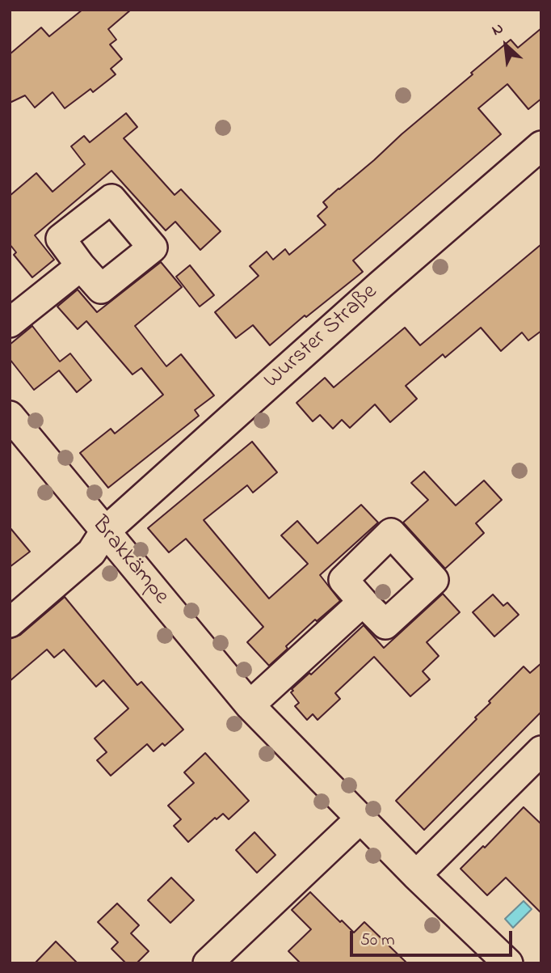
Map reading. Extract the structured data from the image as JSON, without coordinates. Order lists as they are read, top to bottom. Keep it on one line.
{"streets":{"street":["Wurster Straße","Brakkämpe"]},"crossings":[["Wurster Straße","Brakkämpe"]],"scale_bar":"50 m","north":"top left"}
